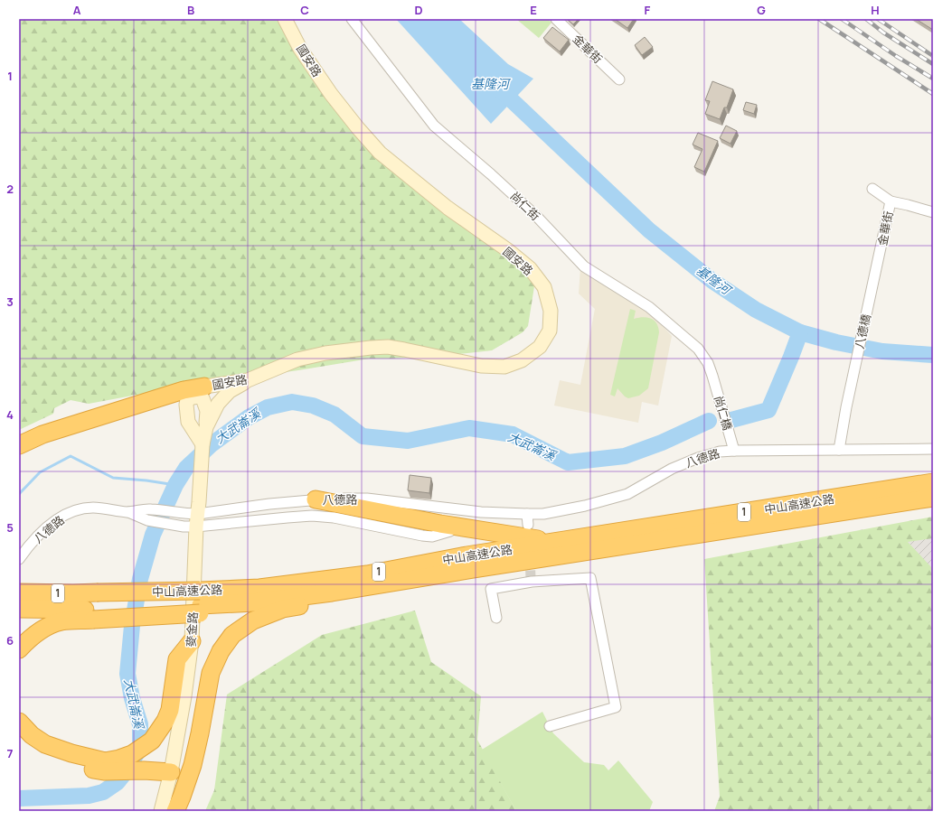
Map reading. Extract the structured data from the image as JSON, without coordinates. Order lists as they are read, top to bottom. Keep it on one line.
{"streets":{"highway":["中山高速公路","1"],"street":["金華街","國安路","尚仁街","八德橋","尚仁橋","八德路","麥金路"]},"crossings":[["金華街","八德橋"],["國安路","麥金路"],["尚仁街","尚仁橋"],["八德橋","八德路"],["尚仁橋","八德路"],["八德路","麥金路"]],"water":["基隆河","大武崙溪"],"grid":{"columns":["A","B","C","D","E","F","G","H"],"rows":["1","2","3","4","5","6","7"]}}
